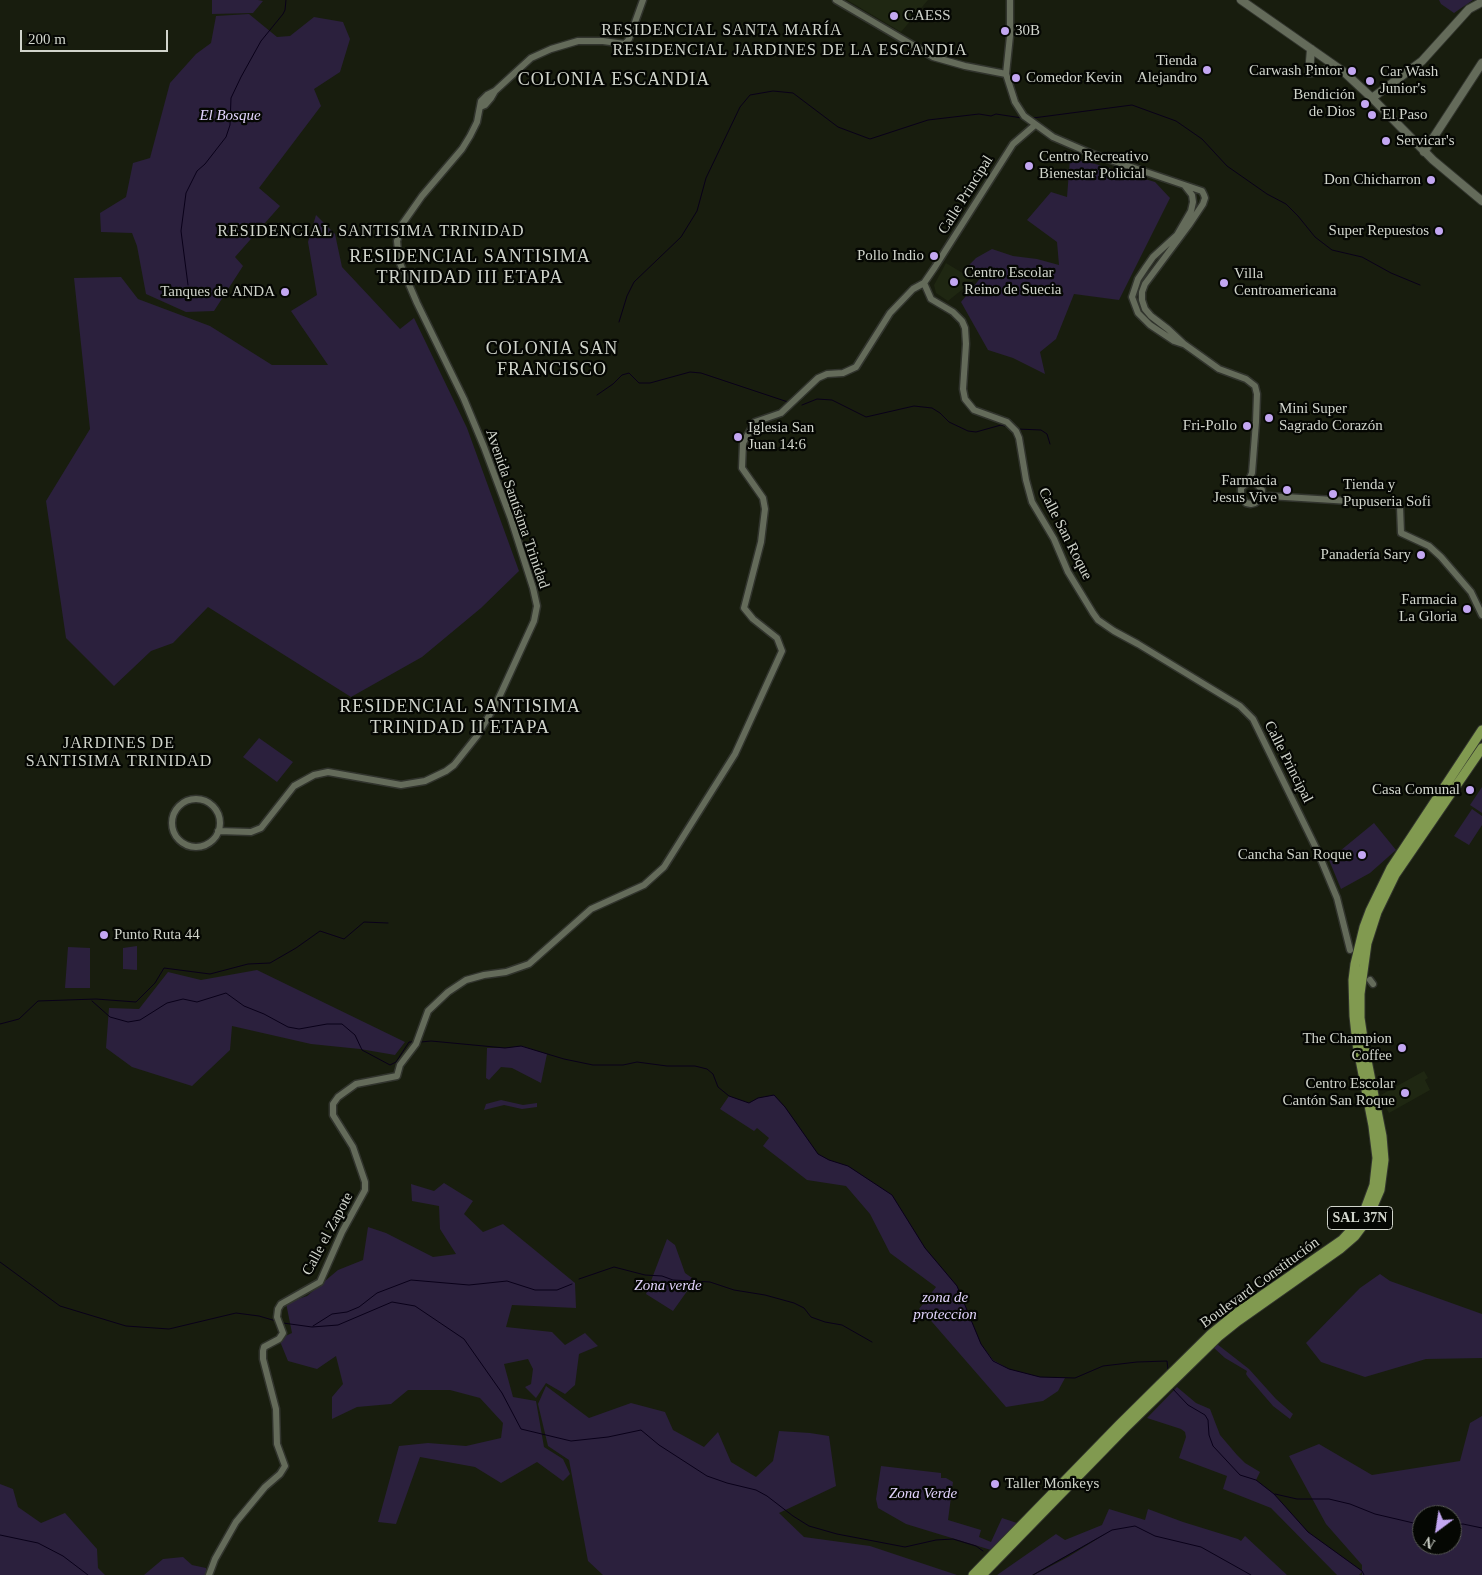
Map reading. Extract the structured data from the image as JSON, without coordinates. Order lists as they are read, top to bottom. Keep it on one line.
{"streets":{"highway":["SAL 37N","Boulevard Constitución"],"street":["Calle Principal","Avenida Santísima Trinidad","Calle San Roque","Calle el Zapote"]},"crossings":[["Calle Principal","Calle San Roque"],["Calle Principal","Calle el Zapote"]],"districts":["RESIDENCIAL SANTA MARÍA","RESIDENCIAL JARDINES DE LA ESCANDIA","COLONIA ESCANDIA","RESIDENCIAL SANTISIMA TRINIDAD","RESIDENCIAL SANTISIMA TRINIDAD III ETAPA","COLONIA SAN FRANCISCO","RESIDENCIAL SANTISIMA TRINIDAD II ETAPA","JARDINES DE SANTISIMA TRINIDAD"],"parks":["El Bosque","Zona verde","zona de proteccion","Zona Verde"],"places":["CAESS","30B","Tienda Alejandro","Carwash Pintor","Comedor Kevin","Car Wash Junior's","Bendición de Dios","El Paso","Servicar's","Centro Recreativo Bienestar Policial","Don Chicharron","Super Repuestos","Pollo Indio","Centro Escolar Reino de Suecia","Villa Centroamericana","Tanques de ANDA","Mini Super Sagrado Corazón","Fri-Pollo","Iglesia San Juan 14:6","Farmacia Jesus Vive","Tienda y Pupuseria Sofi","Panadería Sary","Farmacia La Gloria","Casa Comunal","Cancha San Roque","Punto Ruta 44","The Champion Coffee","Centro Escolar Cantón San Roque","Taller Monkeys"],"scale_bar":"200 m","north":"bottom left"}
